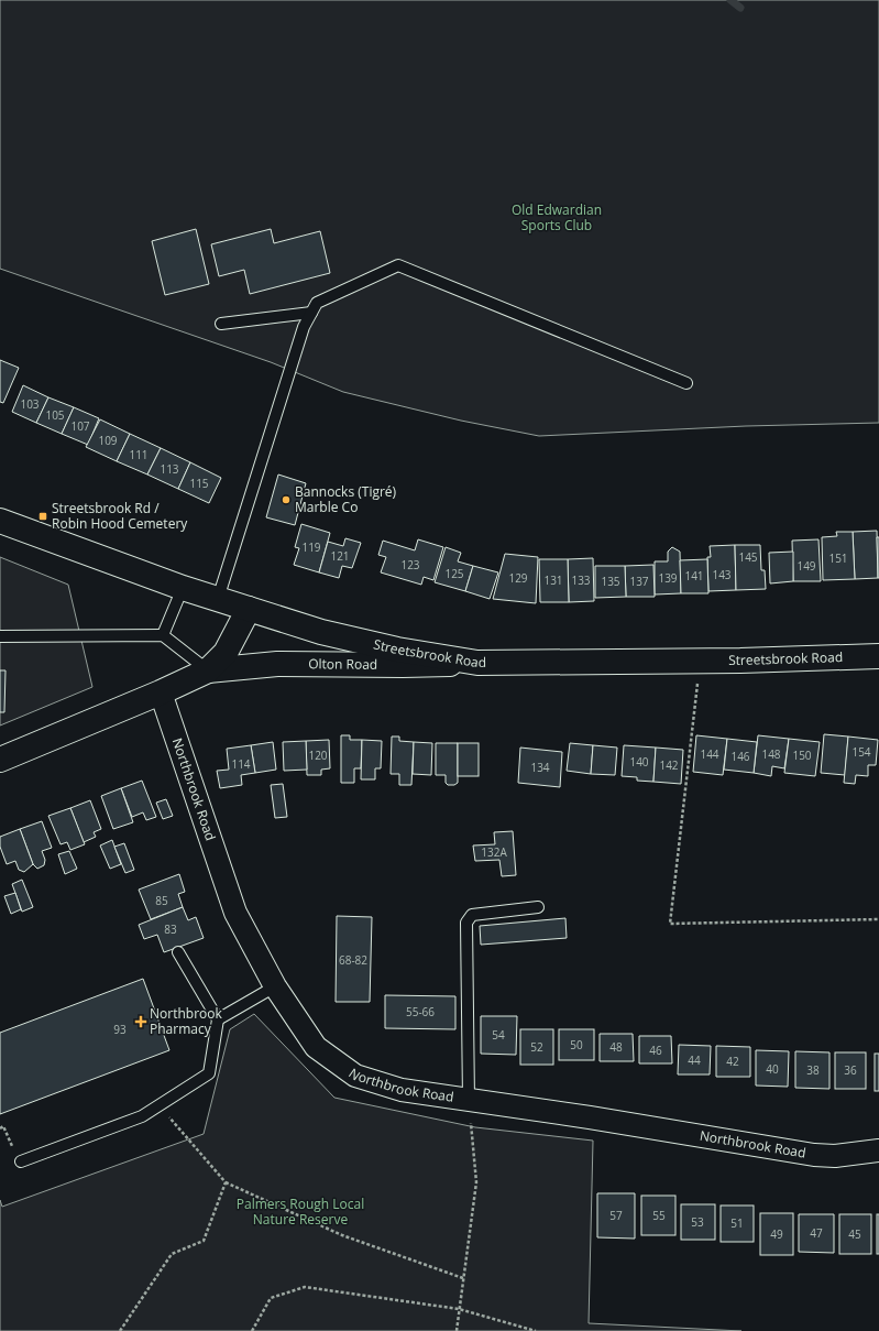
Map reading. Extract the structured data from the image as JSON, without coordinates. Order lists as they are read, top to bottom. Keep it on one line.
{"streets":{"main road":["Streetsbrook Road","Olton Road"],"street":["Northbrook Road"]},"crossings":[["Streetsbrook Road","Olton Road"],["Olton Road","Northbrook Road"]],"parks":["Old Edwardian Sports Club","Palmers Rough Local Nature Reserve"],"places":{"other":["Bannocks (Tigré) Marble Co"],"transit":["Streetsbrook Rd / Robin Hood Cemetery"],"health":["Northbrook Pharmacy"]},"house_numbers":["103","105","107","109","111","113","115","119","121","145","151","123","149","125","143","141","129","139","131","133","135","137","154","144","148","120","150","146","140","114","142","134","132A","85","83","68-82","55-66","93","54","50","52","48","46","44","42","40","38","36","57","55","53","51","47","49","45"]}
